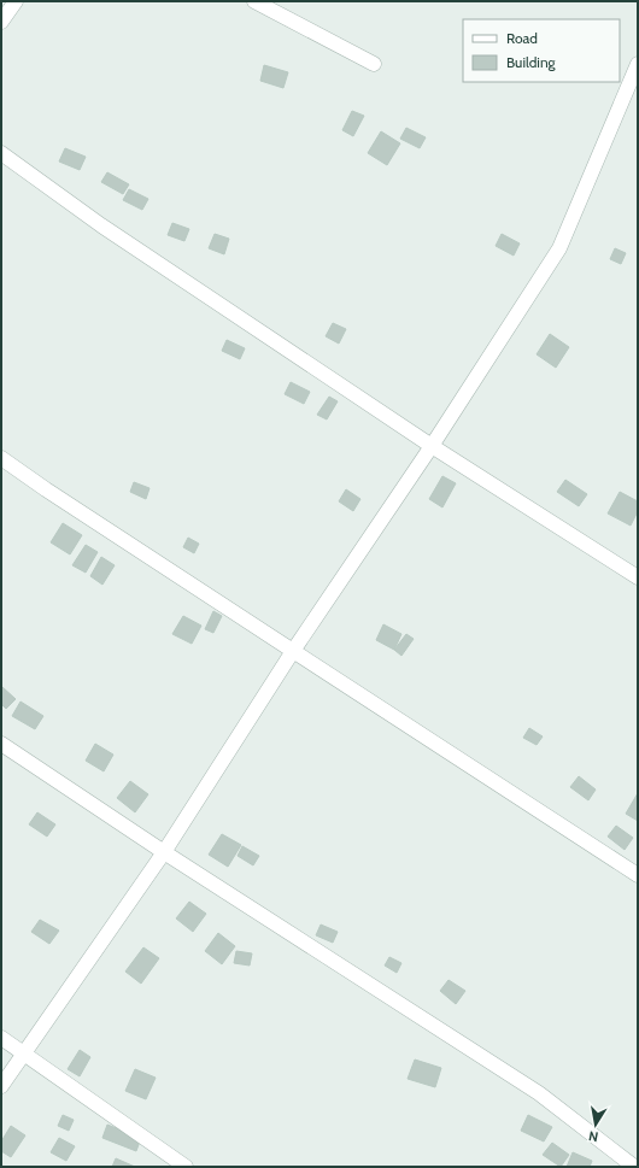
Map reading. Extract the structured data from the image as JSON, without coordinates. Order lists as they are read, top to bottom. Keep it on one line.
{"legend":["Road","Building"],"north":"bottom"}
